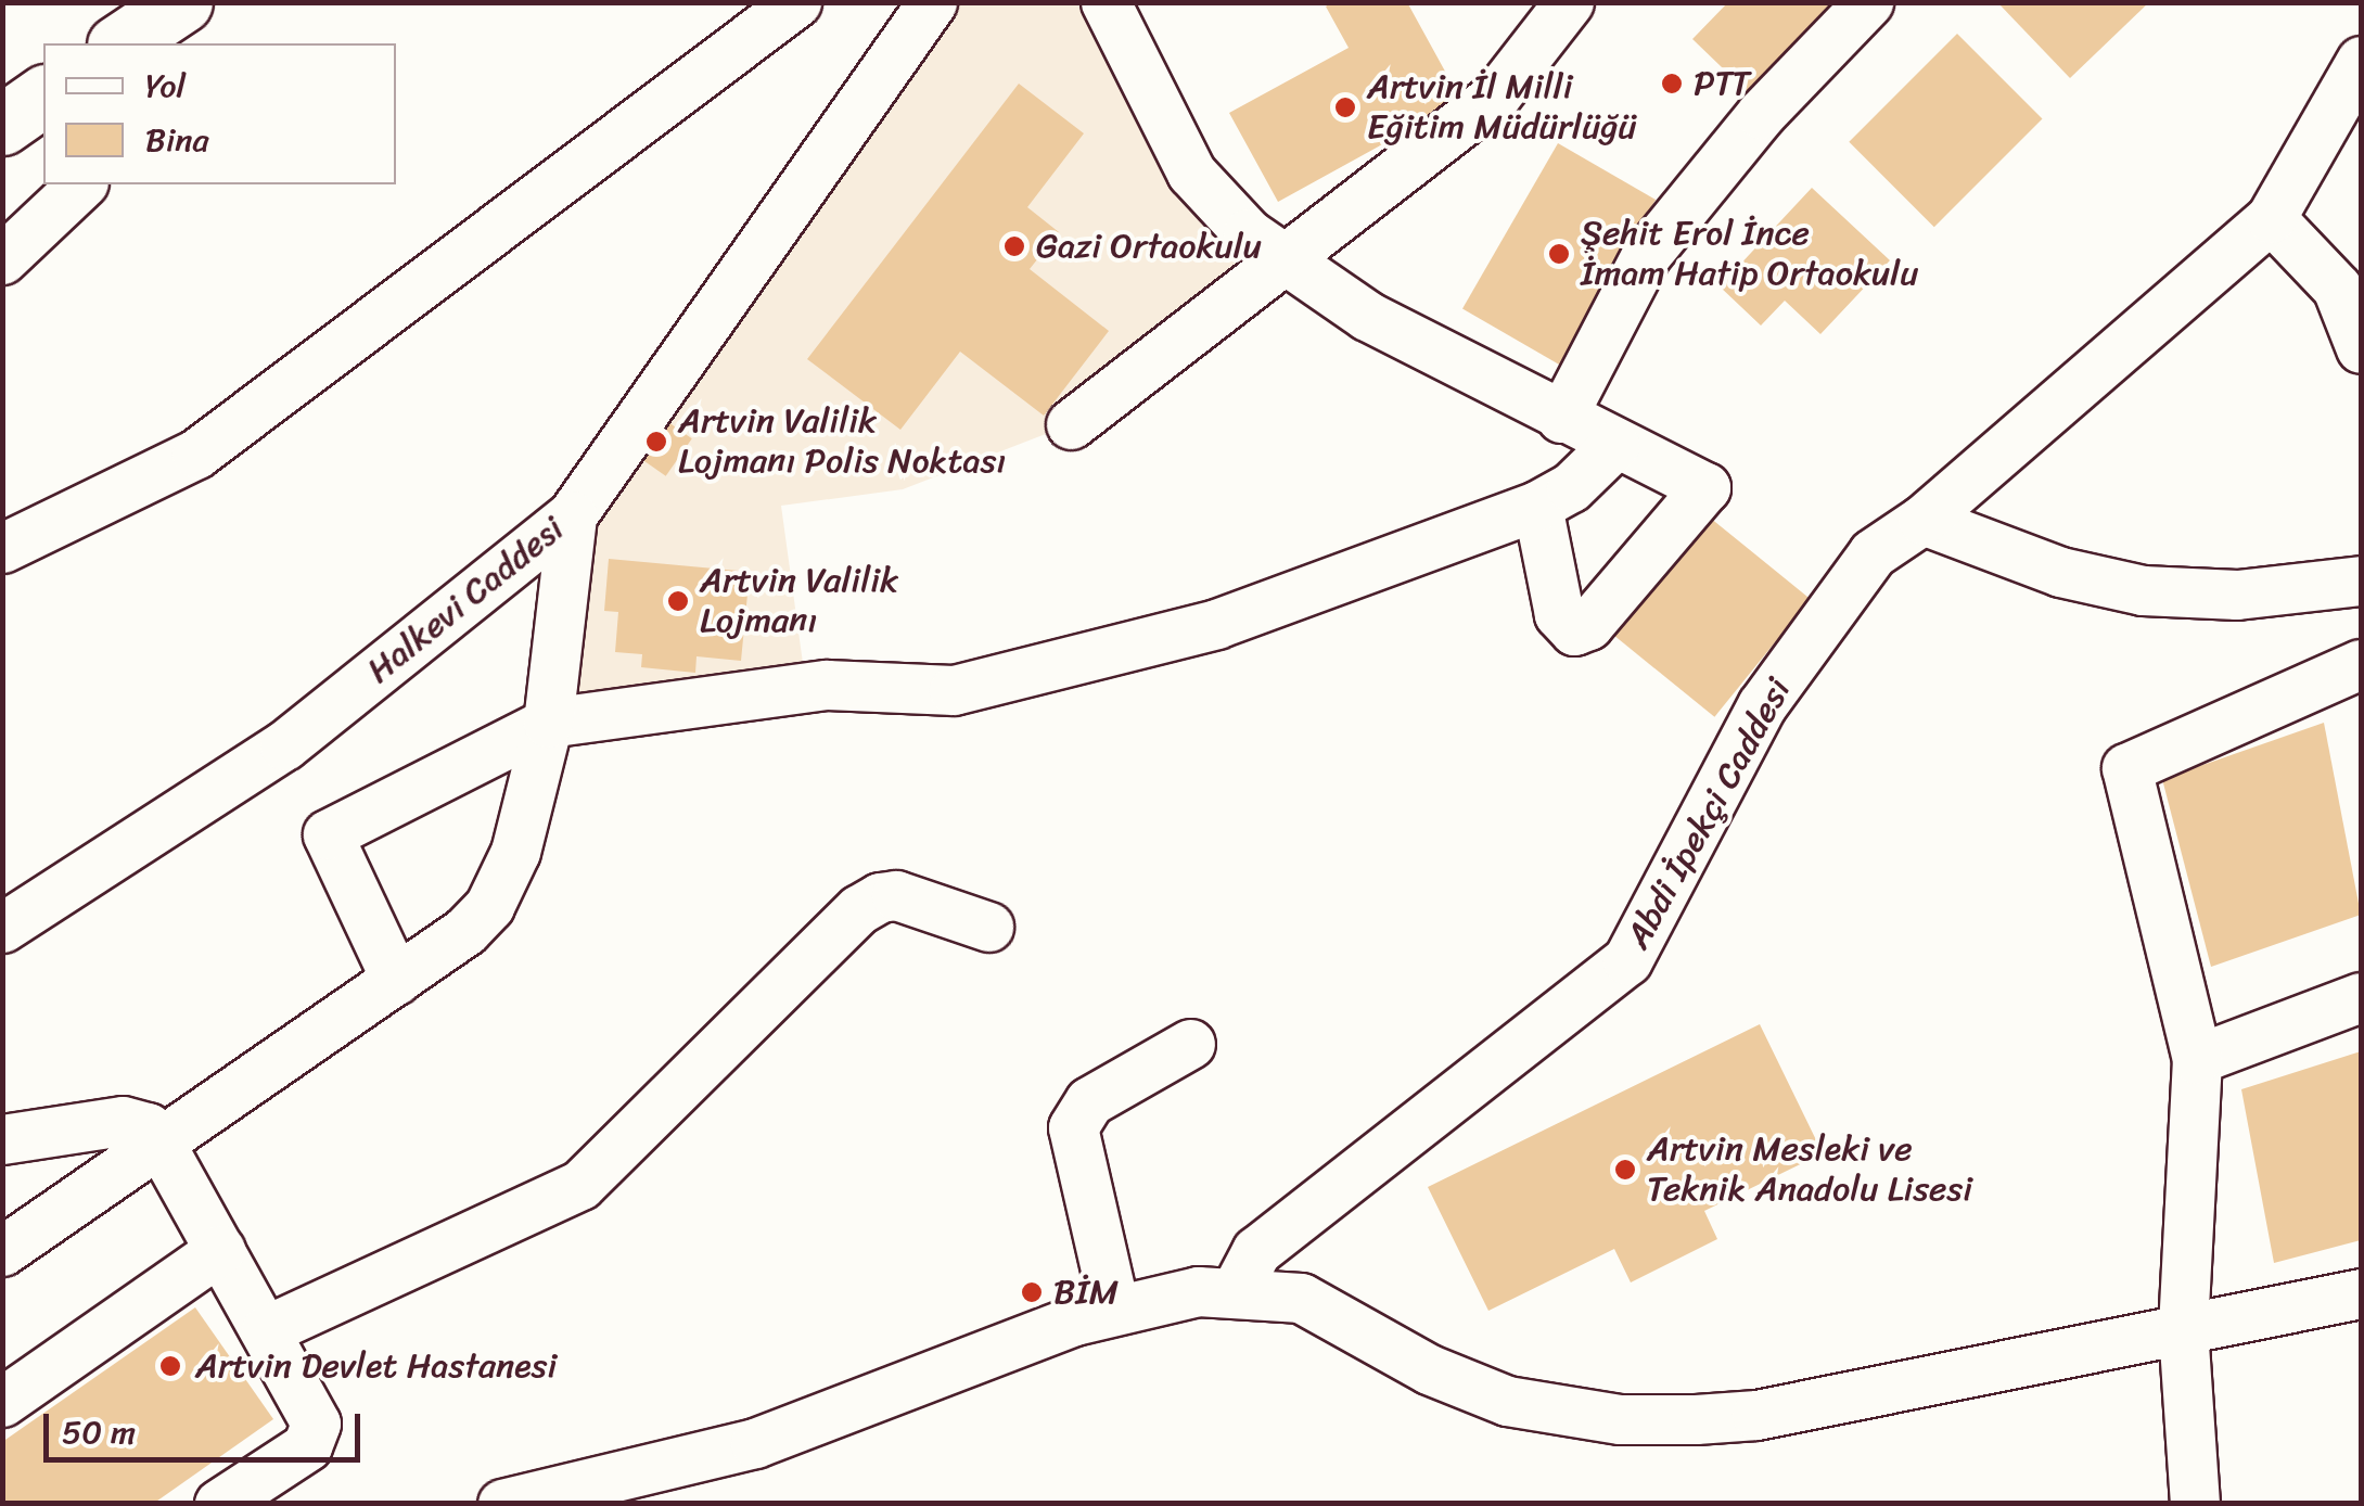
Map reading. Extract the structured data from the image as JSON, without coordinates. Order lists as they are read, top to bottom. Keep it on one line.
{"streets":{"street":["Halkevi Caddesi","Abdi İpekçi Caddesi"]},"places":["PTT","Artvin İl Milli Eğitim Müdürlüğü","Gazi Ortaokulu","Şehit Erol İnce İmam Hatip Ortaokulu","Artvin Valilik Lojmanı Polis Noktası","Artvin Valilik Lojmanı","Artvin Mesleki ve Teknik Anadolu Lisesi","BİM","Artvin Devlet Hastanesi"],"legend":["Yol","Bina"],"scale_bar":"50 m"}
